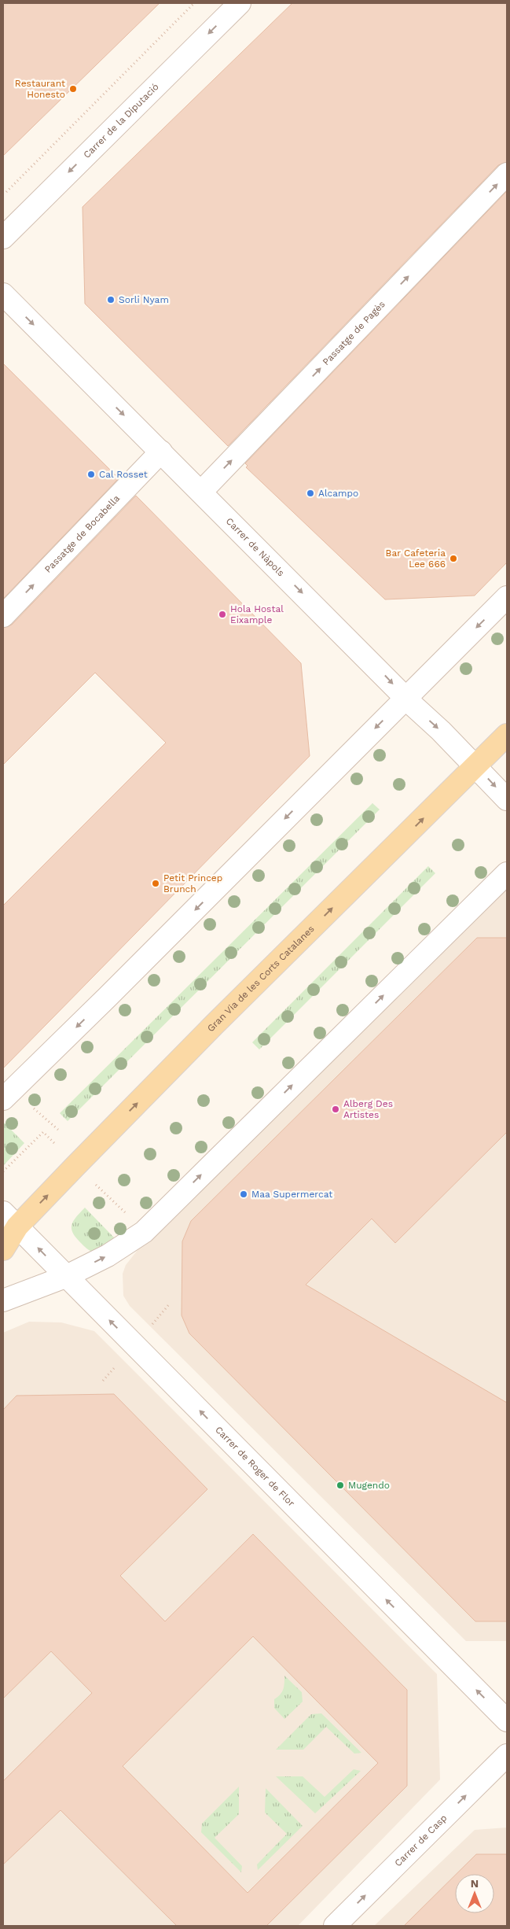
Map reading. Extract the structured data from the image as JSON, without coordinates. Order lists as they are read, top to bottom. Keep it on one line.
{"streets":{"main road":["Gran Via de les Corts Catalanes"],"street":["Carrer de la Diputació","Passatge de Pagès","Passatge de Bocabella","Carrer de Nàpols","Carrer de Roger de Flor","Carrer de Casp"]},"crossings":[["Passatge de Pagès","Carrer de Nàpols"],["Passatge de Bocabella","Carrer de Nàpols"],["Carrer de Nàpols","Gran Via de les Corts Catalanes"],["Gran Via de les Corts Catalanes","Carrer de Roger de Flor"]],"one_way":["Carrer de la Diputació","Passatge de Pagès","Passatge de Bocabella","Carrer de Nàpols","Gran Via de les Corts Catalanes","Carrer de Roger de Flor","Carrer de Casp"],"places":["Restaurant Honesto","Sorli Nyam","Cal Rosset","Alcampo","Bar Cafeteria Lee 666","Hola Hostal Eixample","Petit Princep Brunch","Alberg Des Artistes","Maa Supermercat","Mugendo"],"north":"top"}
